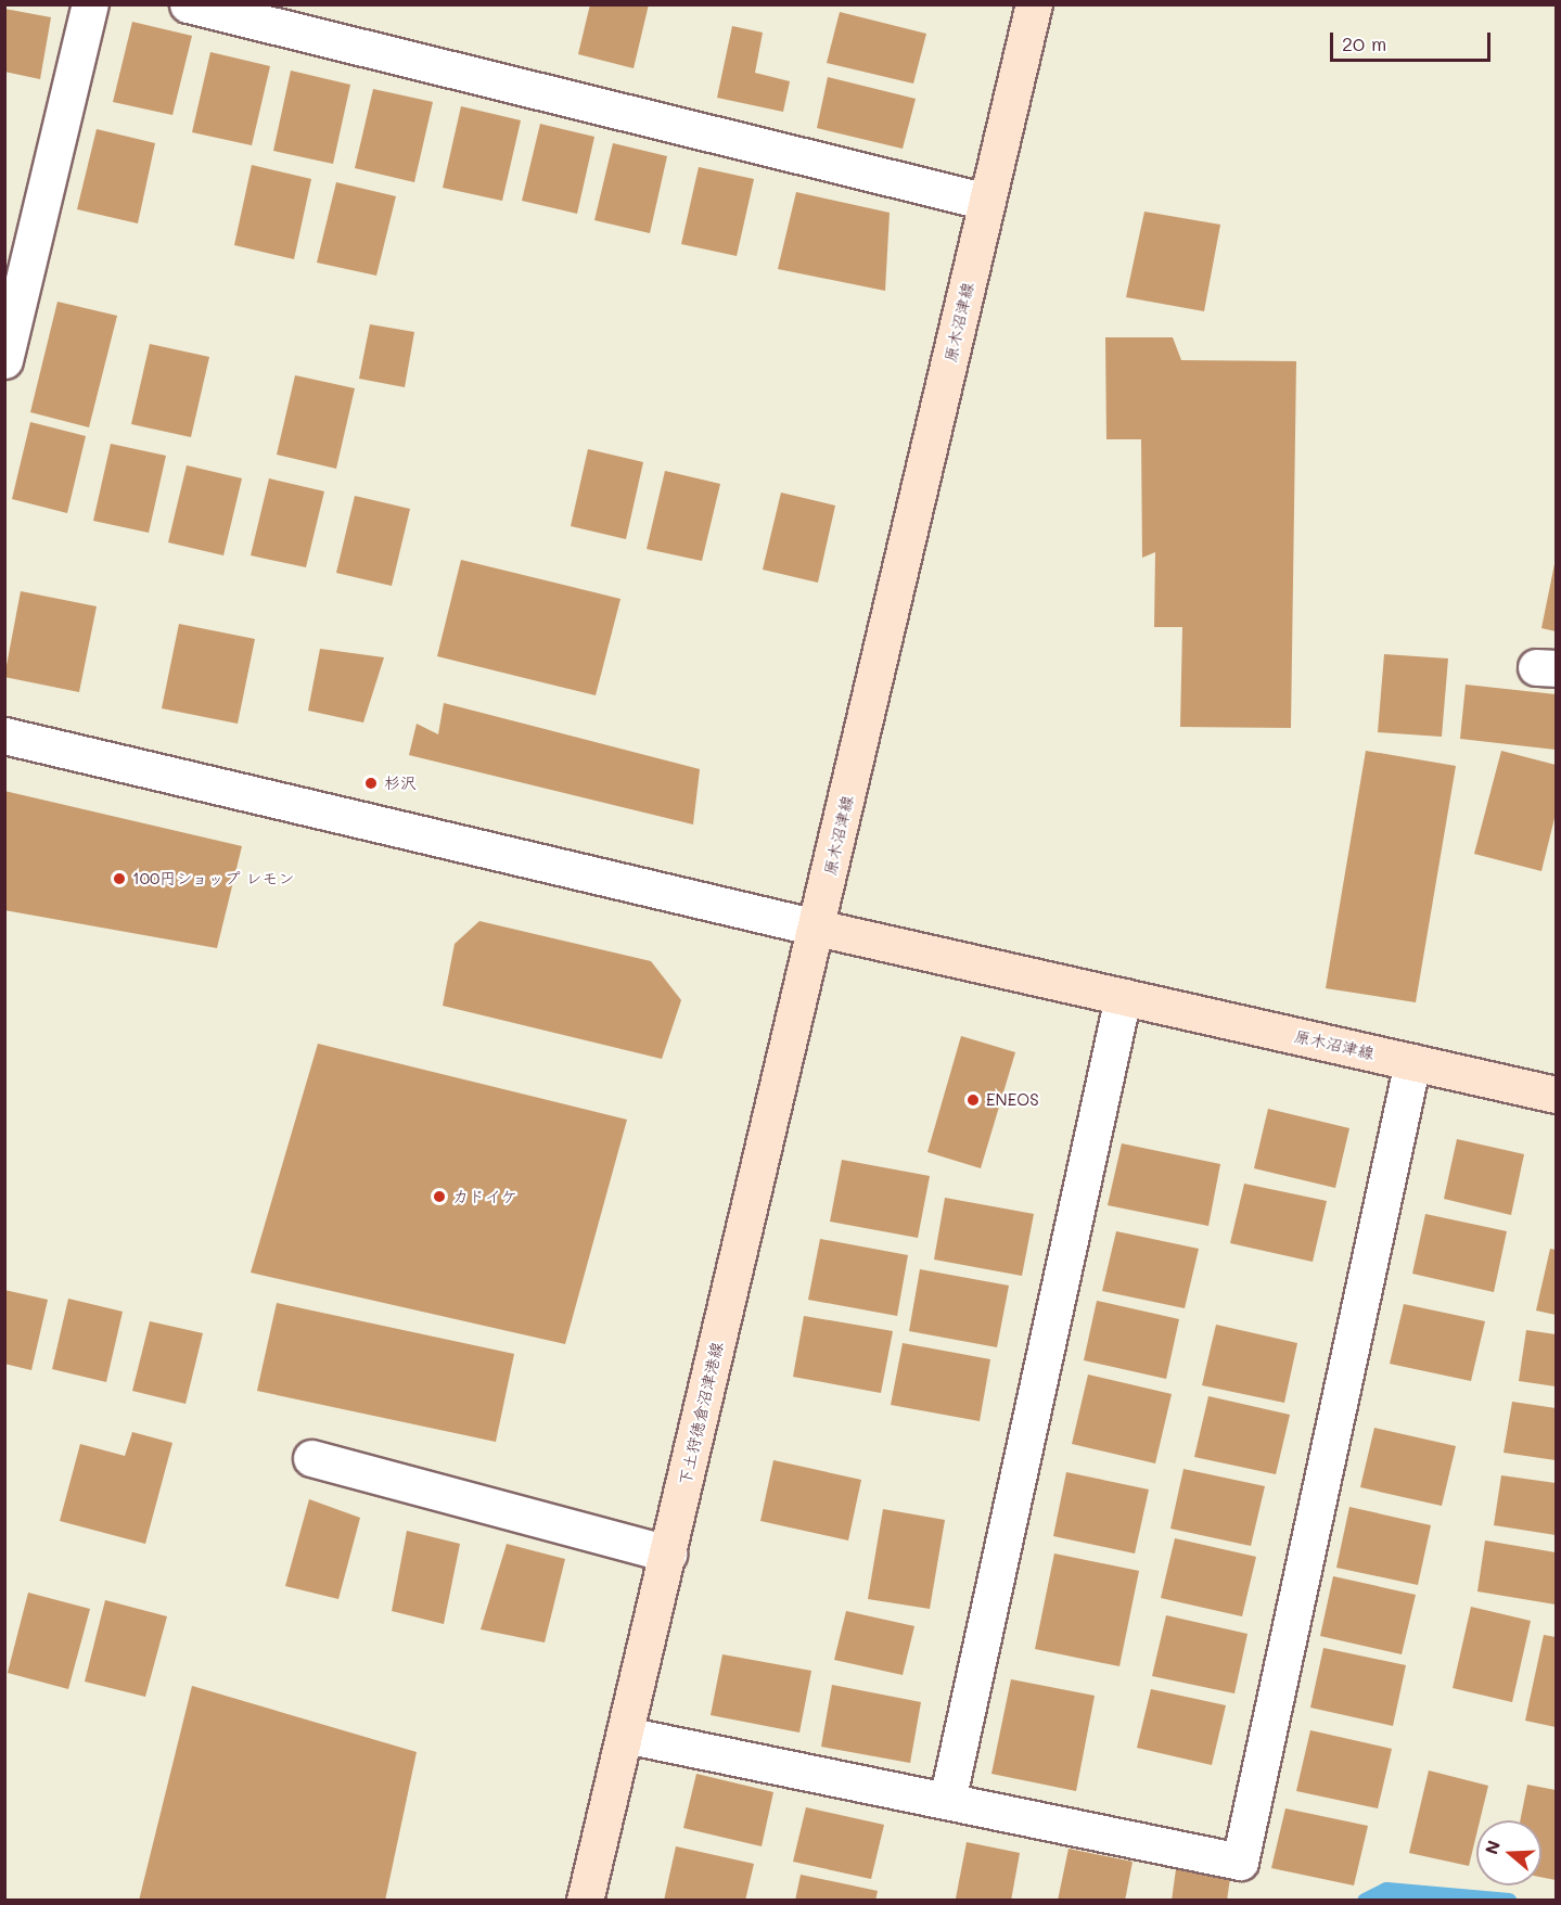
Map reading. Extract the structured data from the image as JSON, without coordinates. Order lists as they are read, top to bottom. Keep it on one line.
{"streets":{"main road":["原木沼津線","下土狩徳倉沼津港線"]},"crossings":[["原木沼津線","下土狩徳倉沼津港線"]],"places":["杉沢","100円ショップ レモン","ENEOS","カドイケ"],"scale_bar":"20 m","north":"left"}
